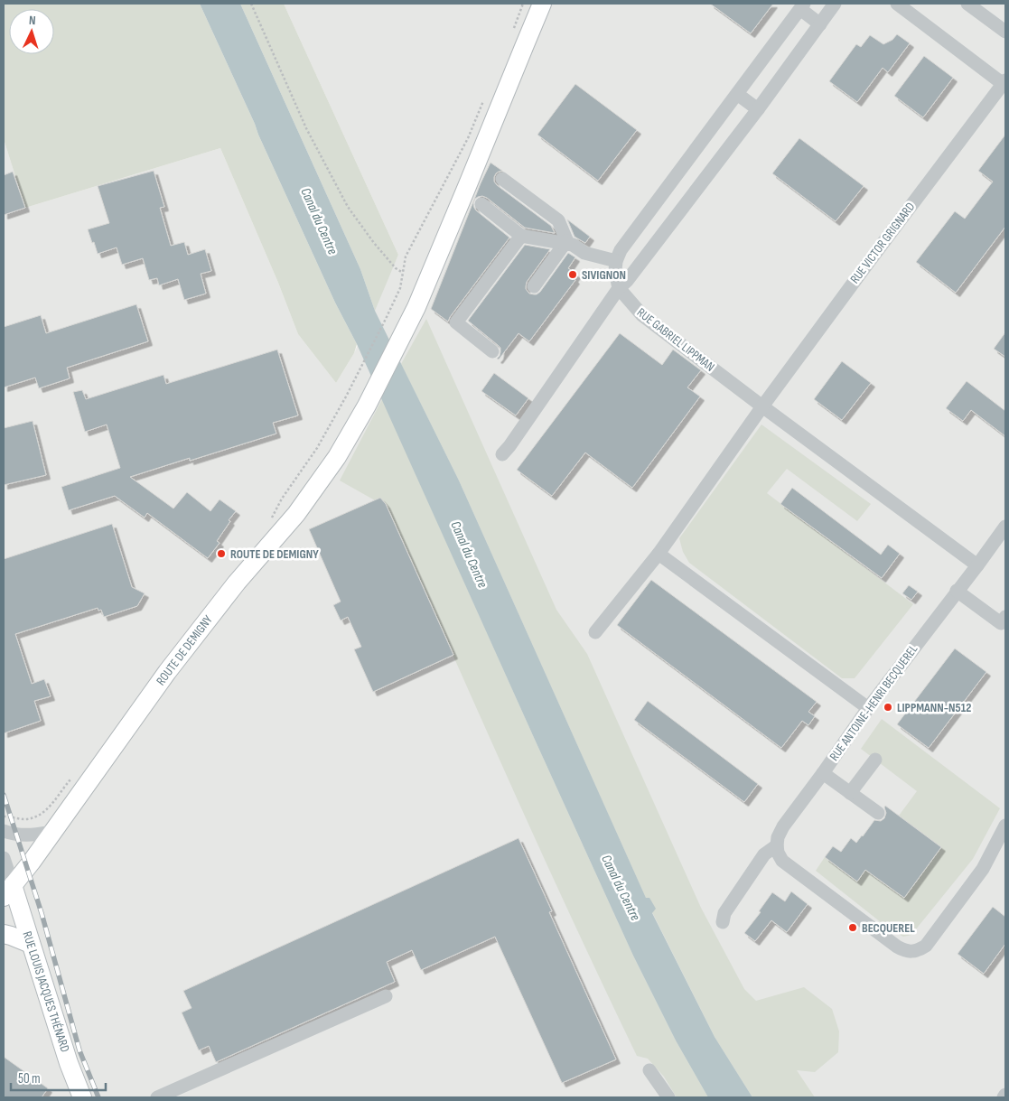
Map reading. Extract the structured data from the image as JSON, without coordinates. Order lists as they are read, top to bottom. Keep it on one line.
{"streets":{"main road":["ROUTE DE DEMIGNY","RUE LOUIS JACQUES THÉNARD"],"street":["RUE VICTOR GRIGNARD","RUE GABRIEL LIPPMAN","RUE ANTOINE-HENRI BECQUEREL"]},"crossings":[["RUE VICTOR GRIGNARD","RUE GABRIEL LIPPMAN"],["RUE GABRIEL LIPPMAN","RUE ANTOINE-HENRI BECQUEREL"],["ROUTE DE DEMIGNY","RUE LOUIS JACQUES THÉNARD"]],"water":["Canal du Centre"],"places":["SIVIGNON","ROUTE DE DEMIGNY","LIPPMANN-N512","BECQUEREL"],"scale_bar":"50 m","north":"top"}
